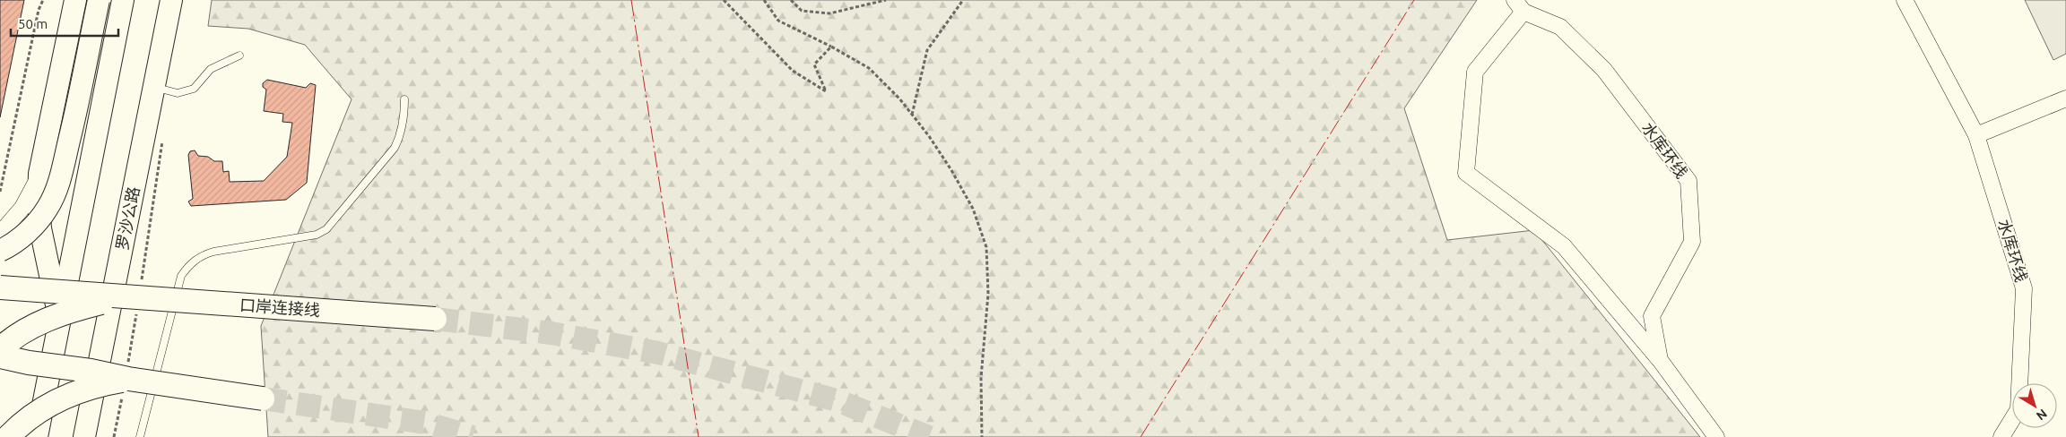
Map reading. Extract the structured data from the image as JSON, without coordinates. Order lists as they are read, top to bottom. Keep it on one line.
{"streets":{"highway":["罗沙公路","口岸连接线"],"street":["水库环线"]},"scale_bar":"50 m","north":"bottom right"}
